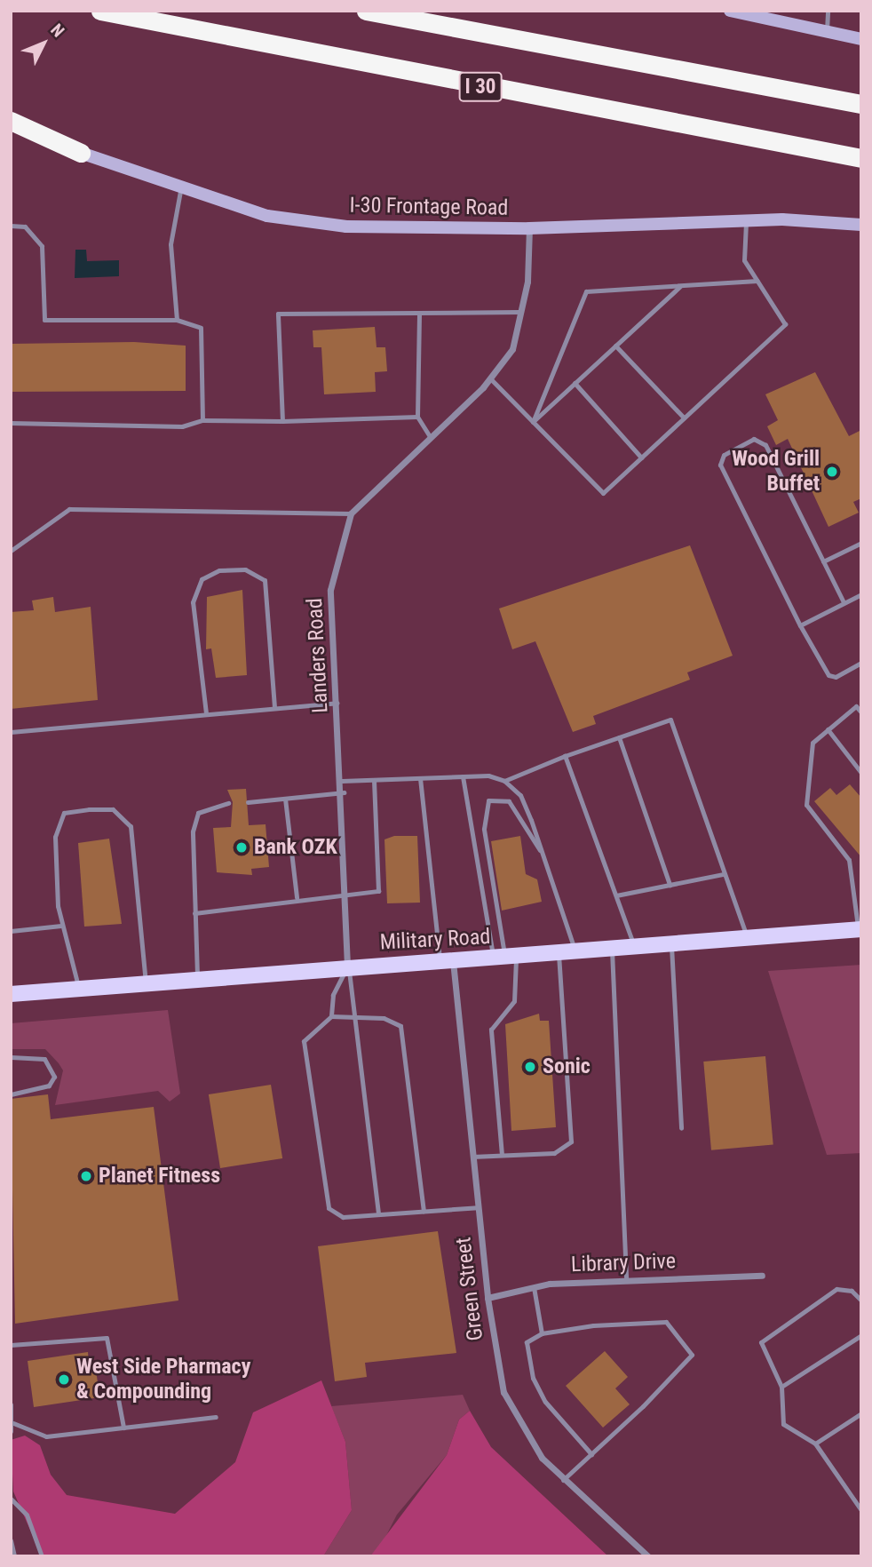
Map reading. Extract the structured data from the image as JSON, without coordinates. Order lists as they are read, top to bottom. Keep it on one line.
{"streets":{"highway":["I 30"],"main road":["I-30 Frontage Road","Military Road"],"street":["Landers Road","Library Drive","Green Street"]},"crossings":[["Landers Road","Military Road"],["Military Road","Green Street"],["Library Drive","Green Street"]],"places":["Wood Grill Buffet","Bank OZK","Sonic","Planet Fitness","West Side Pharmacy & Compounding"],"north":"top right"}
